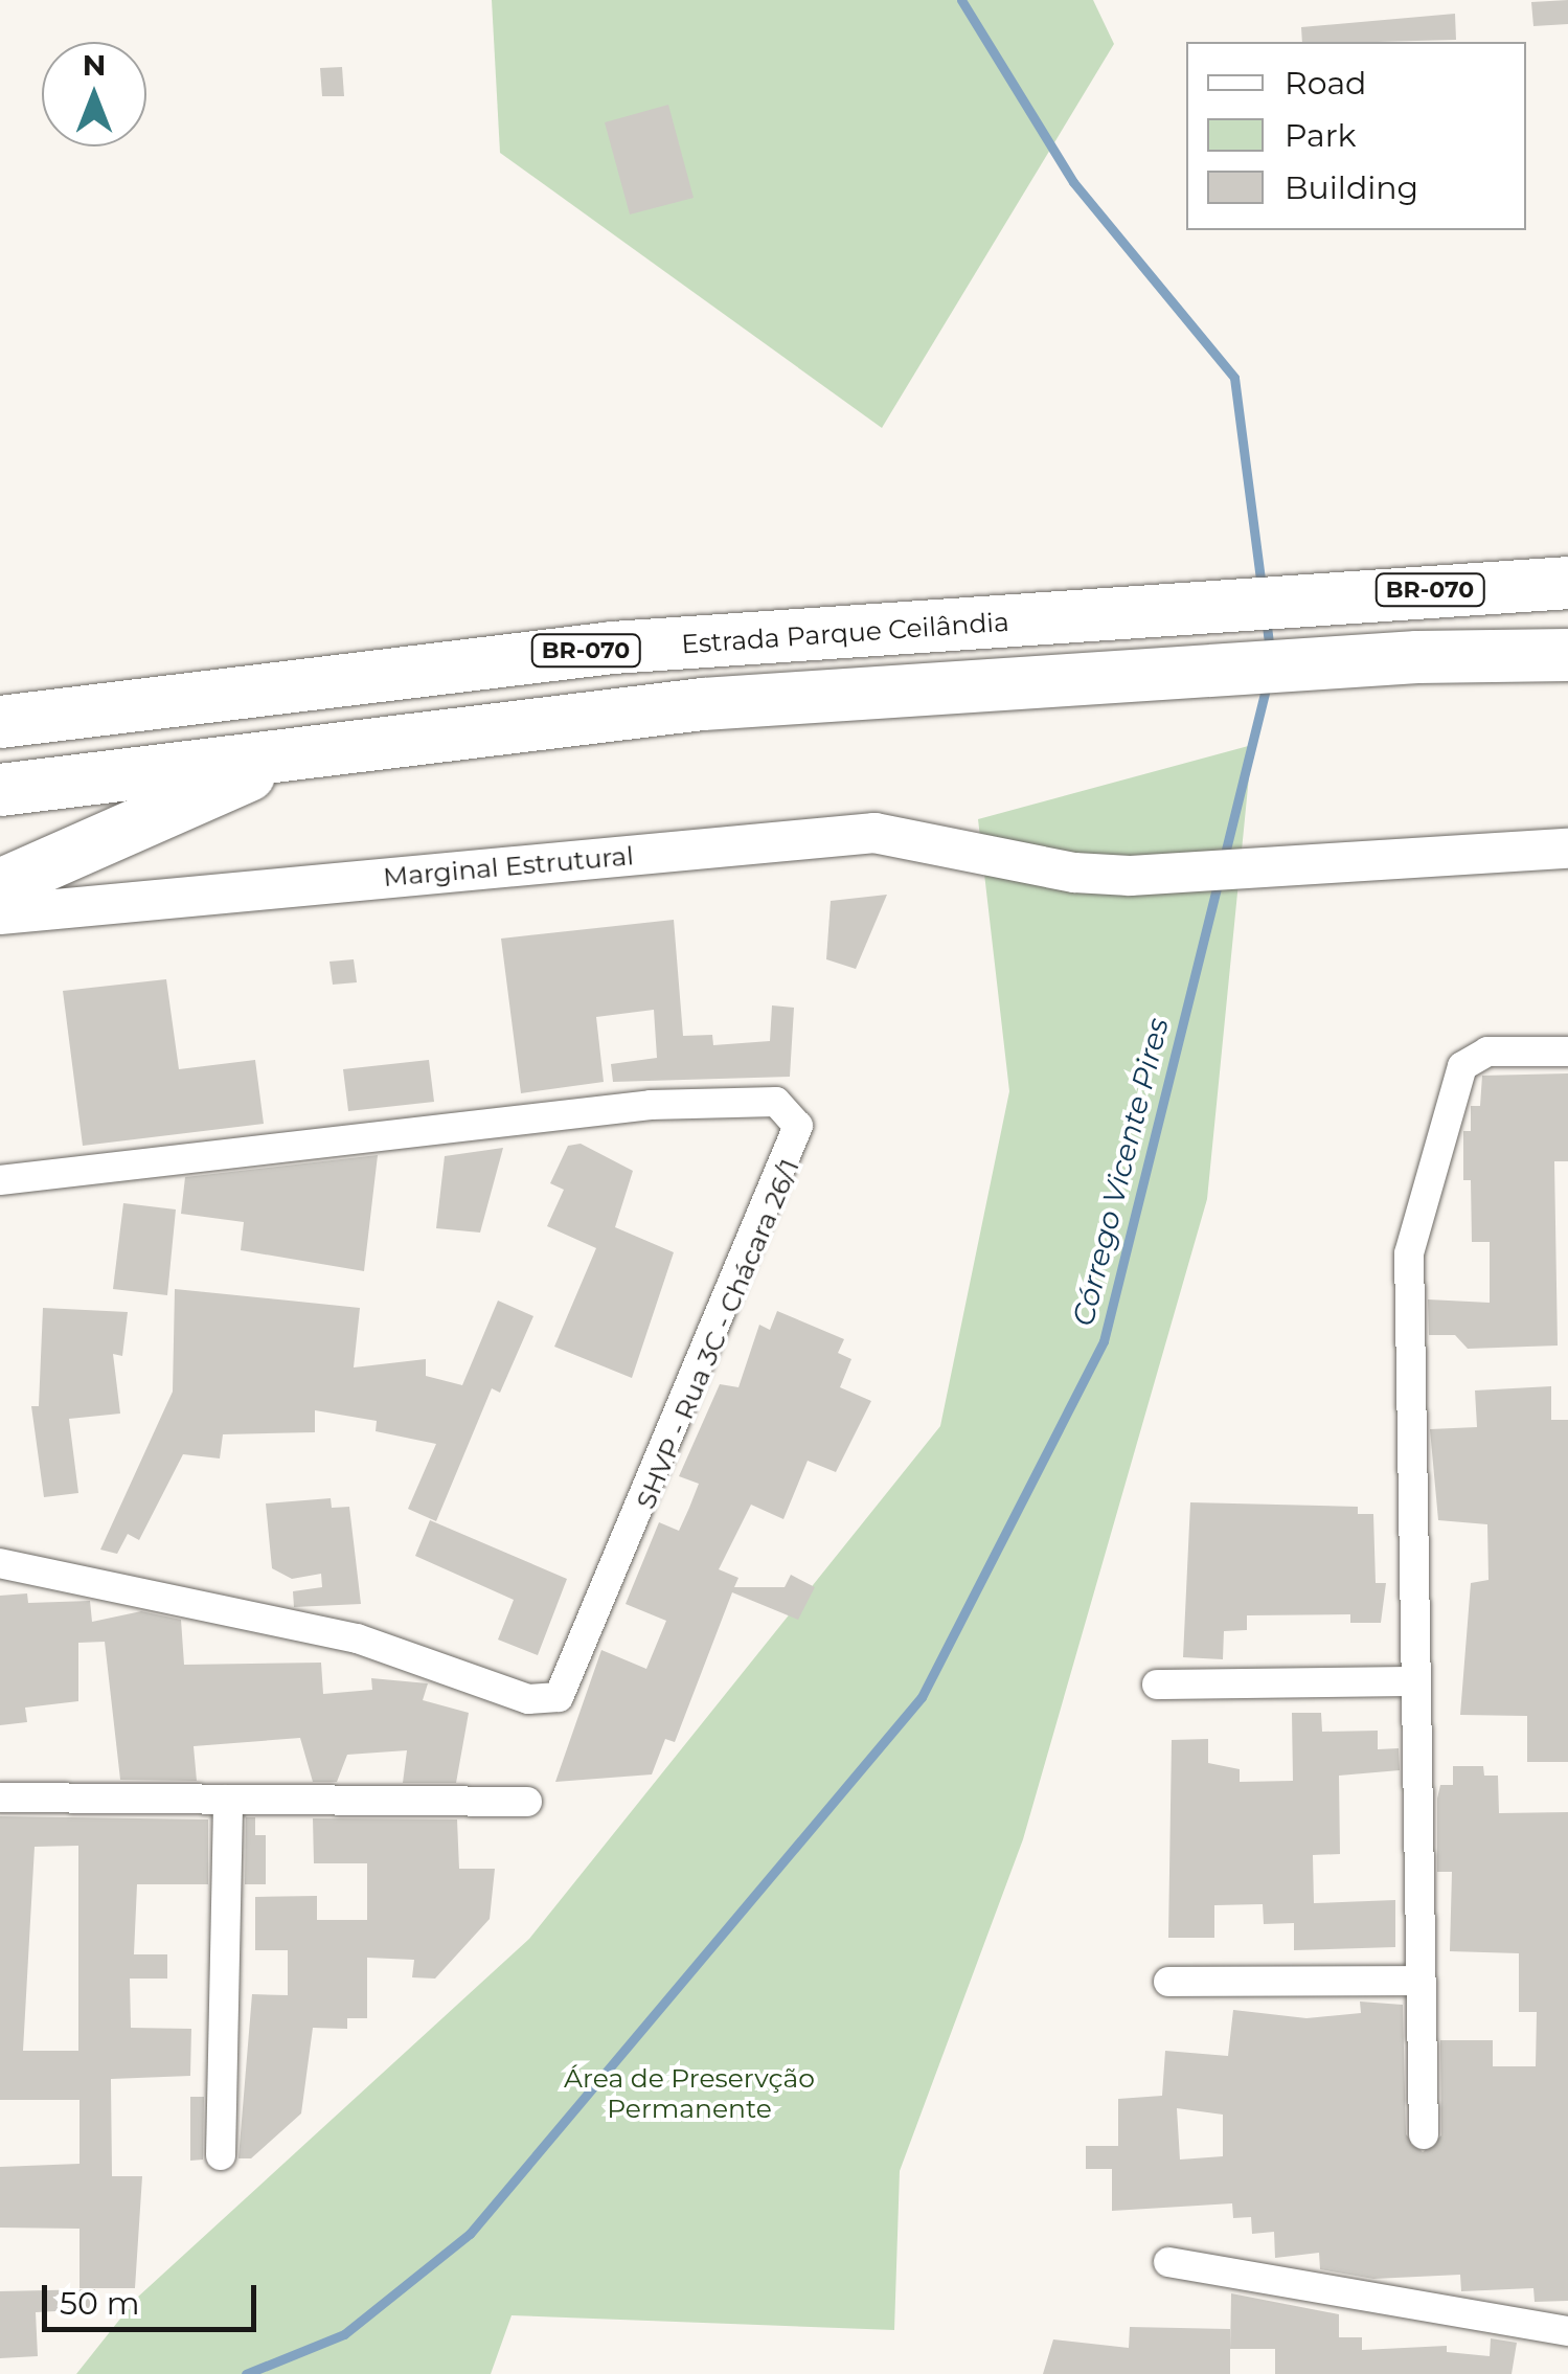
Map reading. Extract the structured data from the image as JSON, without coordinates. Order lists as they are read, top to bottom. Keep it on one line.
{"streets":{"highway":["BR-070","Estrada Parque Ceilândia"],"street":["Marginal Estrutural","SHVP - Rua 3C - Chácara 26/1"]},"water":["Córrego Vicente Pires"],"parks":["Área de Preservção Permanente"],"legend":["Road","Park","Building"],"scale_bar":"50 m","north":"top"}
